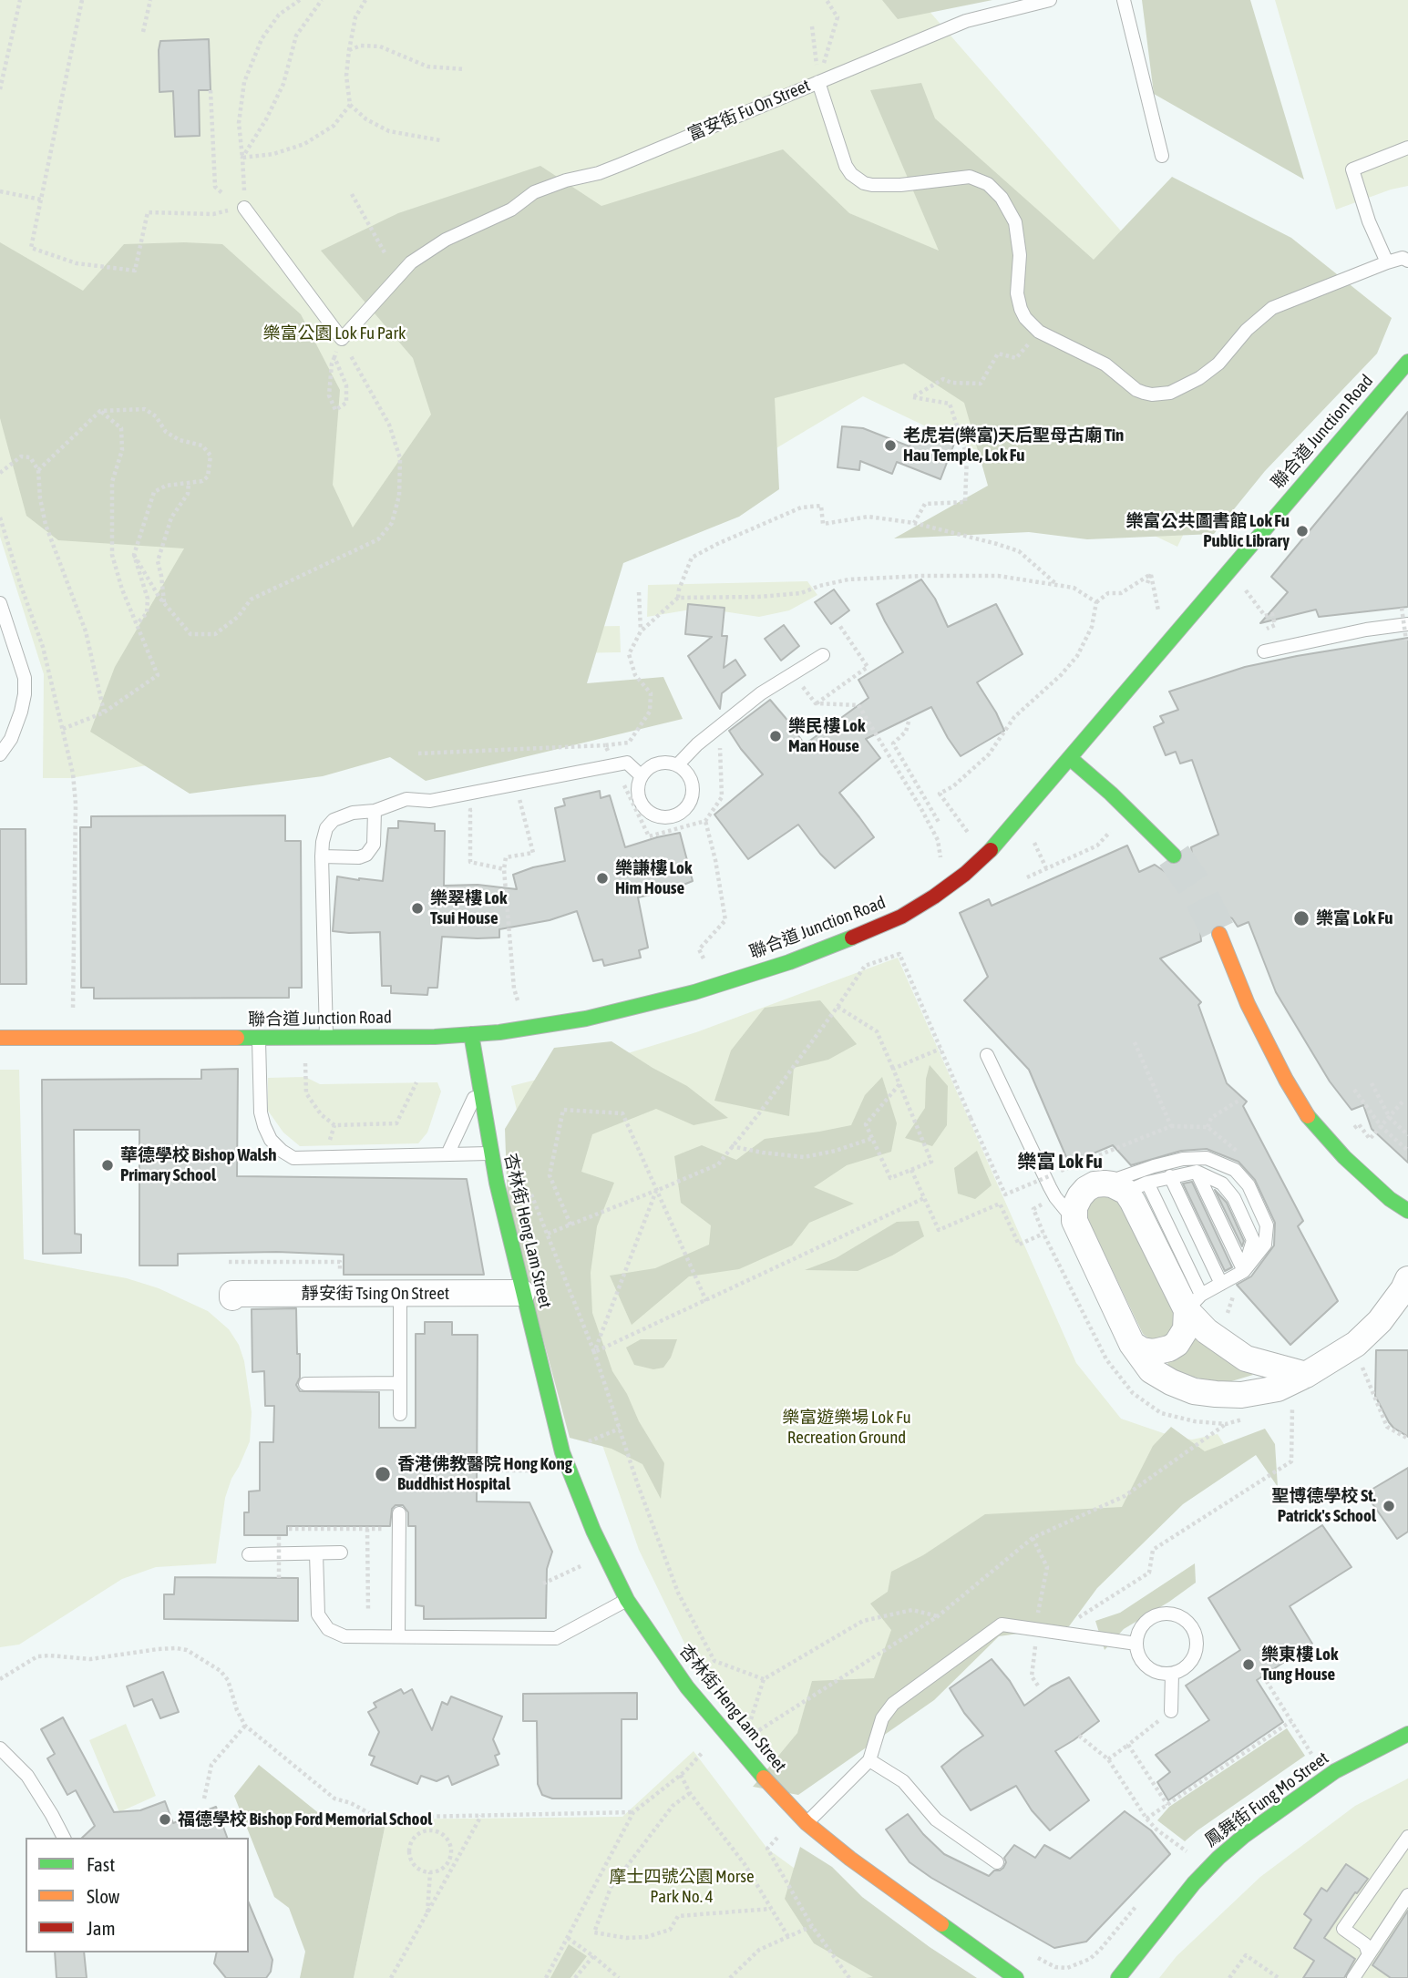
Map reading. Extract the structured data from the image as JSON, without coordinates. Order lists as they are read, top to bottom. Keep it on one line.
{"streets":{"main road":["聯合道 Junction Road","杏林街 Heng Lam Street","鳳舞街 Fung Mo Street"],"street":["靜安街 Tsing On Street"],"lane":["富安街 Fu On Street"]},"crossings":[["聯合道 Junction Road","杏林街 Heng Lam Street"],["杏林街 Heng Lam Street","靜安街 Tsing On Street"]],"districts":["樂富 Lok Fu"],"parks":["樂富公園 Lok Fu Park","樂富遊樂場 Lok Fu Recreation Ground","摩士四號公園 Morse Park No. 4"],"places":["老虎岩(樂富)天后聖母古廟 Tin Hau Temple, Lok Fu","樂富公共圖書館 Lok Fu Public Library","樂民樓 Lok Man House","樂謙樓 Lok Him House","樂翠樓 Lok Tsui House","樂富 Lok Fu","華德學校 Bishop Walsh Primary School","香港佛教醫院 Hong Kong Buddhist Hospital","聖博德學校 St. Patrick's School","樂東樓 Lok Tung House","福德學校 Bishop Ford Memorial School"],"legend":["Fast","Slow","Jam"]}
